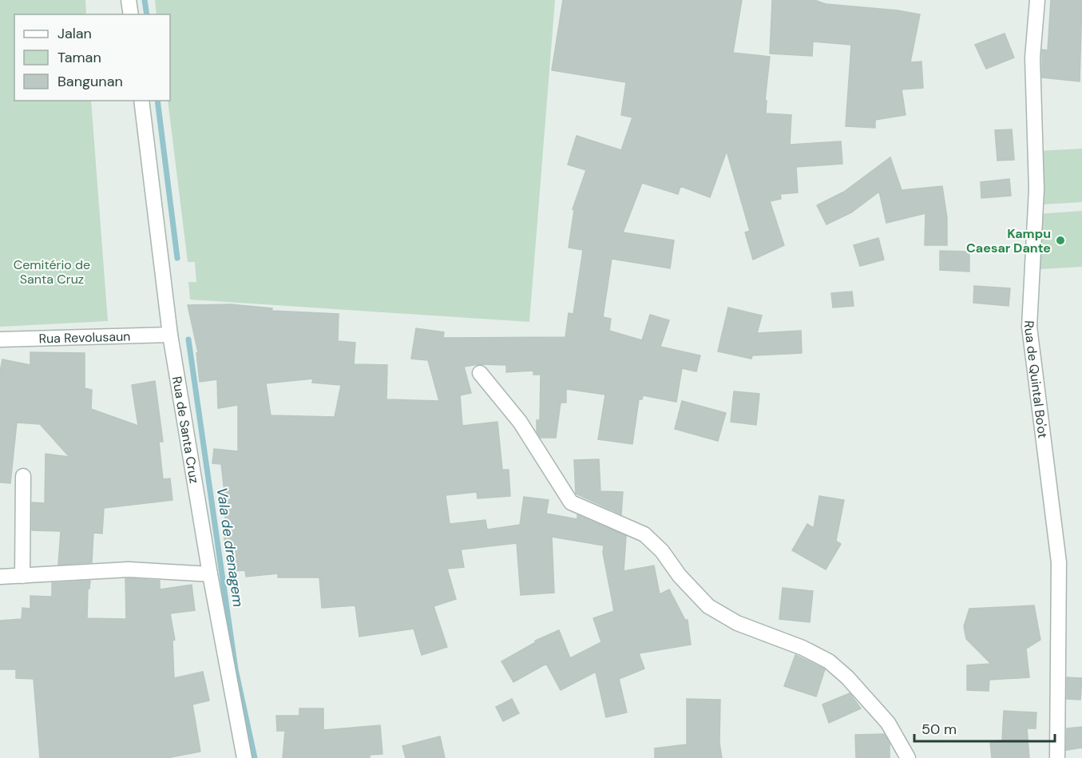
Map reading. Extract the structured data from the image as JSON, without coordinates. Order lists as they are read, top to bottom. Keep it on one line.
{"streets":{"street":["Rua Revolusaun","Rua de Quintal Bo'ot","Rua de Santa Cruz"]},"crossings":[["Rua Revolusaun","Rua de Santa Cruz"]],"water":["Vala de drenagem"],"parks":["Cemitério de Santa Cruz"],"places":["Kampu Caesar Dante"],"legend":["Jalan","Taman","Bangunan"],"scale_bar":"50 m"}
